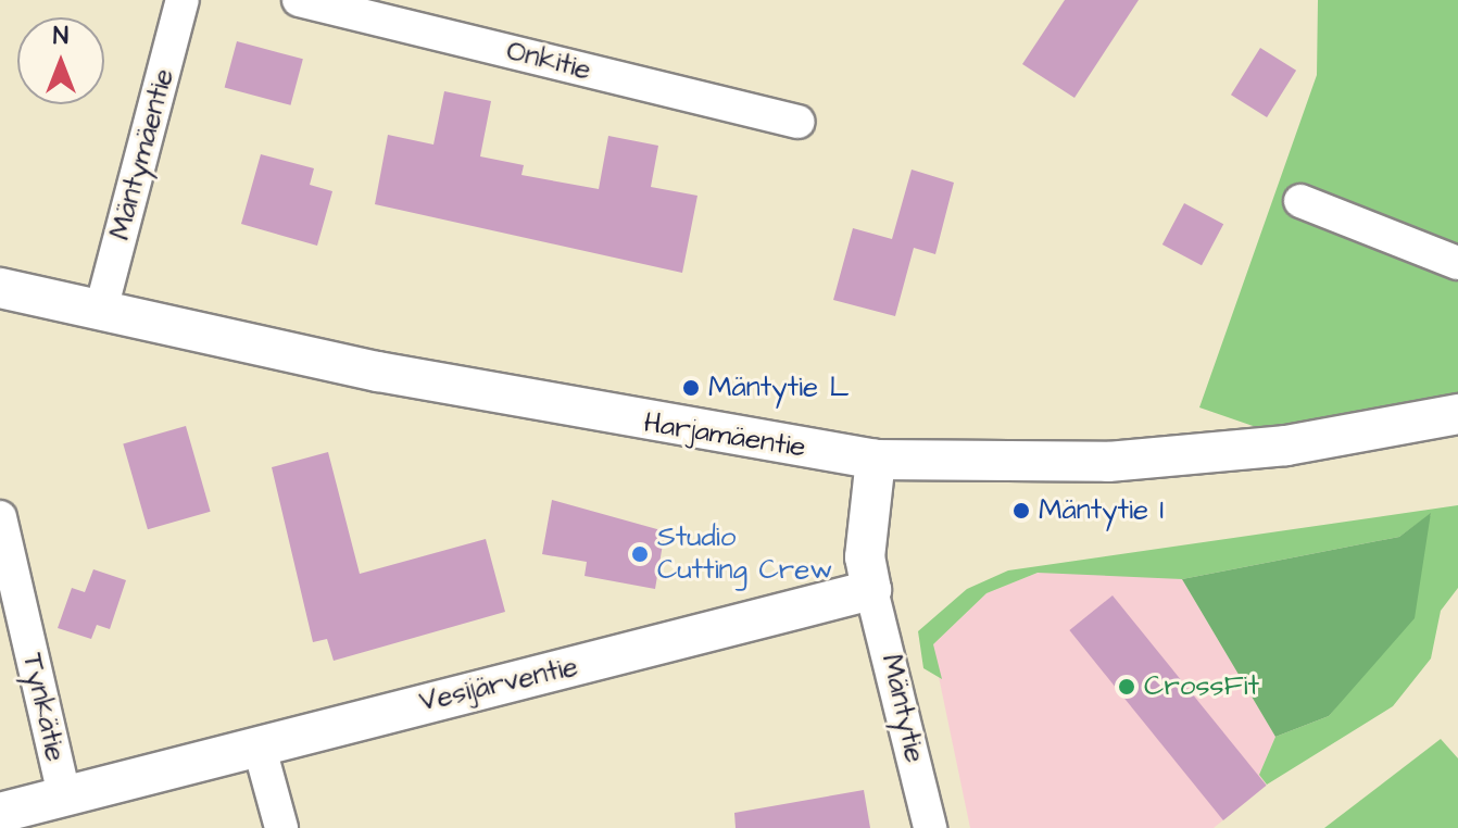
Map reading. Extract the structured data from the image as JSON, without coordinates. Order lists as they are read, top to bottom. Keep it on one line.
{"streets":{"street":["Onkitie","Mäntymäentie","Harjamäentie","Vesijärventie","Tynkätie","Mäntytie"]},"crossings":[["Mäntymäentie","Harjamäentie"],["Vesijärventie","Tynkätie"],["Vesijärventie","Mäntytie"]],"places":["Mäntytie L","Mäntytie I","Studio Cutting Crew","CrossFit"],"north":"top"}
